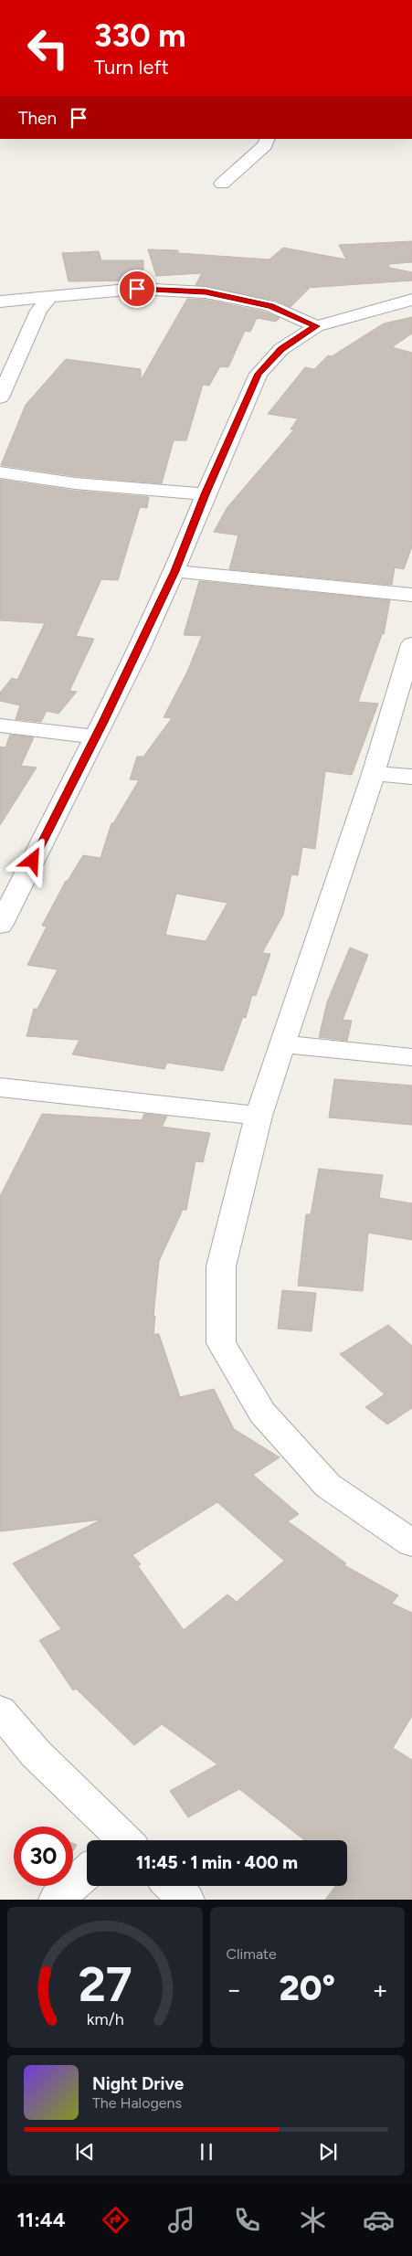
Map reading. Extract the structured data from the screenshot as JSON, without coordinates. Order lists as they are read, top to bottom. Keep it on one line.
{"page":{"turn":["330 m","Turn left"],"then":"Then","limit":"30","trip":"11:45 · 1 min · 400 m","tile":"Climate","heat":["−","20°","+"],"song":["Night Drive","The Halogens"],"tabs":"11:44","gauge":["27","km/h"]}}
